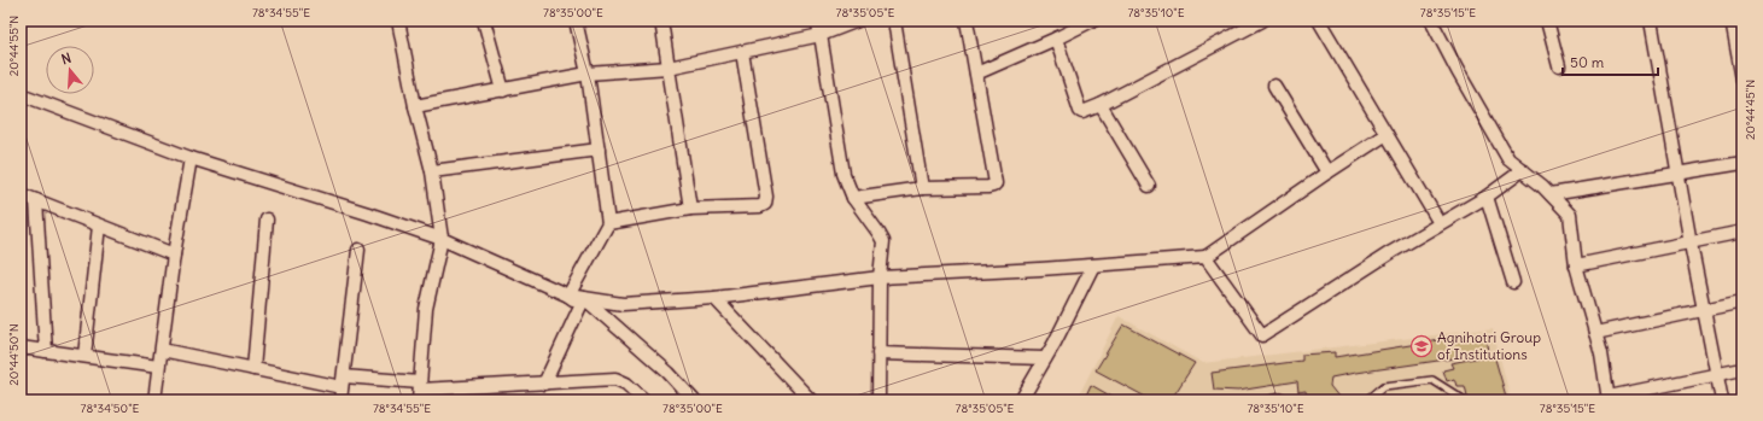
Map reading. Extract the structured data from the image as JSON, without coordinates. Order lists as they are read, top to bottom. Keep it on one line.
{"places":{"school or university":["Agnihotri Group of Institutions"]},"scale_bar":"50 m","north":"top","coordinates":["78°34'55\"E","78°35'00\"E","78°35'05\"E","78°35'10\"E","78°35'15\"E","20°44'55\"N","20°44'45\"N","20°44'50\"N","78°34'50\"E"]}
